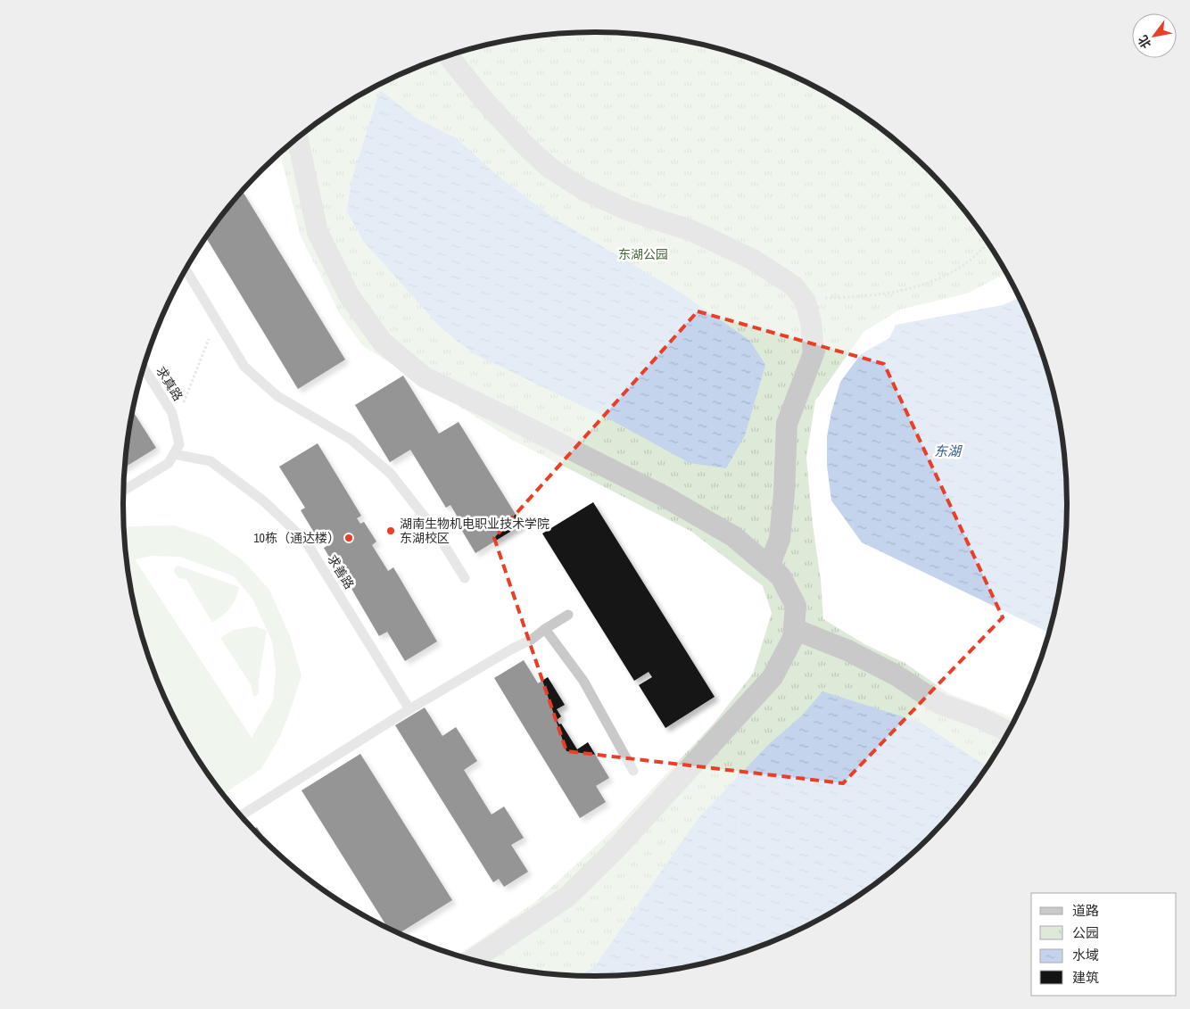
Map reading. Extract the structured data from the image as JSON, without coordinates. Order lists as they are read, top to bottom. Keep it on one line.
{"streets":{"lane":["求真路","求善路"]},"crossings":[["求真路","求善路"]],"water":["东湖"],"parks":["东湖公园"],"places":["湖南生物机电职业技术学院 东湖校区","10栋（通达楼）"],"legend":["道路","公园","水域","建筑"],"north":"bottom left"}
